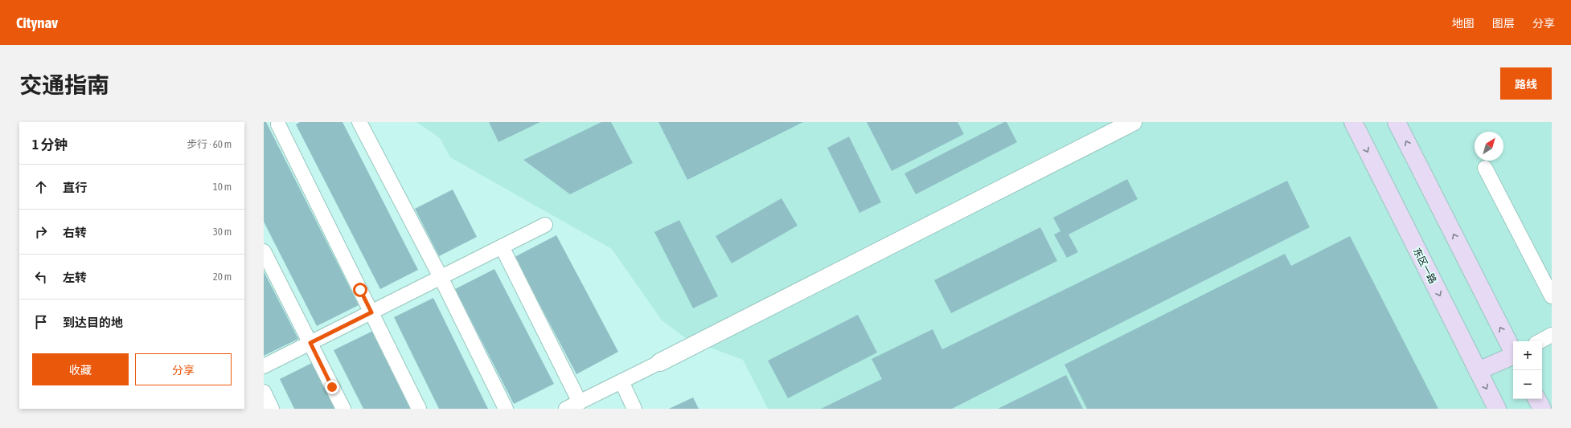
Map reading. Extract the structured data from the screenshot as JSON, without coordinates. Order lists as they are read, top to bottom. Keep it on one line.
{"streets":{"main road":["东区一路"]},"north":"top right","page":{"header":"Citynav","nav":["地图","图层","分享"],"title":"交通指南","buttons":["路线",["收藏","分享"]],"heading":["1 分钟","步行 · 60 m"],"list":[["直行","10 m"],["右转","30 m"],["左转","20 m"],"到达目的地"],"map_buttons":["+","−"]}}
